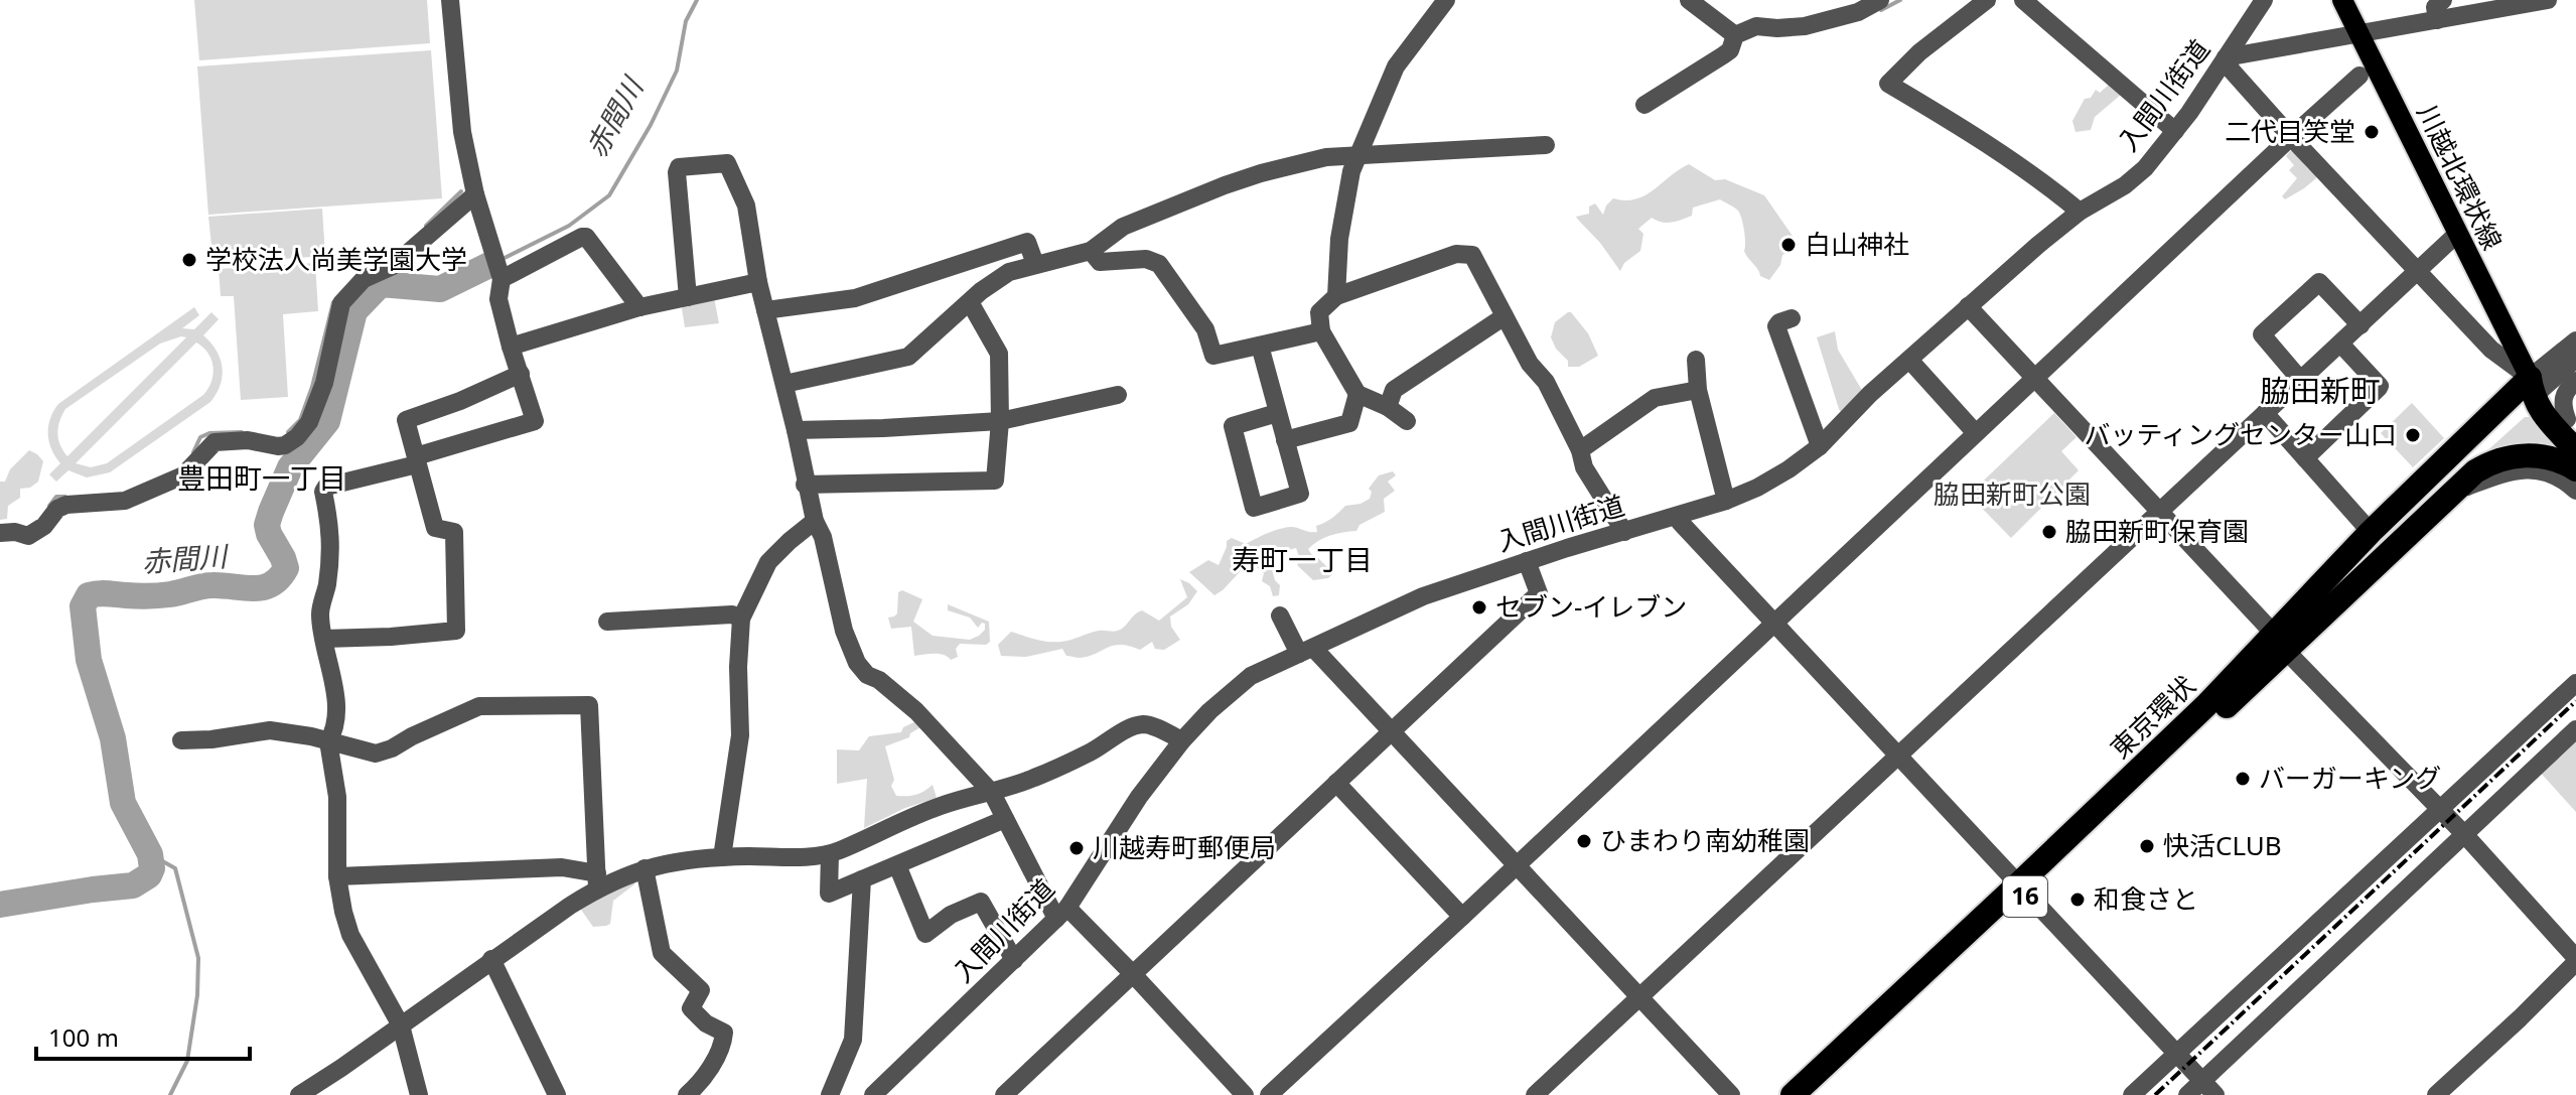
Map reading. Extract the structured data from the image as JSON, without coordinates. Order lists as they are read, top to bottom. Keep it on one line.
{"streets":{"highway":["東京環状","16"],"main road":["川越北環状線"],"street":["入間川街道"]},"crossings":[["川越北環状線","東京環状"]],"districts":["脇田新町","豊田町一丁目","寿町一丁目"],"water":["赤間川"],"parks":["脇田新町公園"],"places":["二代目笑堂","白山神社","学校法人尚美学園大学","バッティングセンター山口","脇田新町保育園","セブン-イレブン","バーガーキング","ひまわり南幼稚園","快活CLUB","川越寿町郵便局","和食さと"],"scale_bar":"100 m"}
